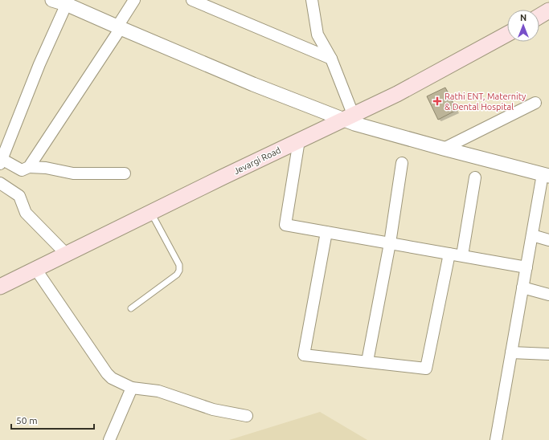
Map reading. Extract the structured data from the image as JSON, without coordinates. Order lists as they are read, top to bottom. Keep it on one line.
{"streets":{"main road":["Jevargi Road"]},"places":{"health":["Rathi ENT, Maternity & Dental Hospital"]},"scale_bar":"50 m","north":"top"}
